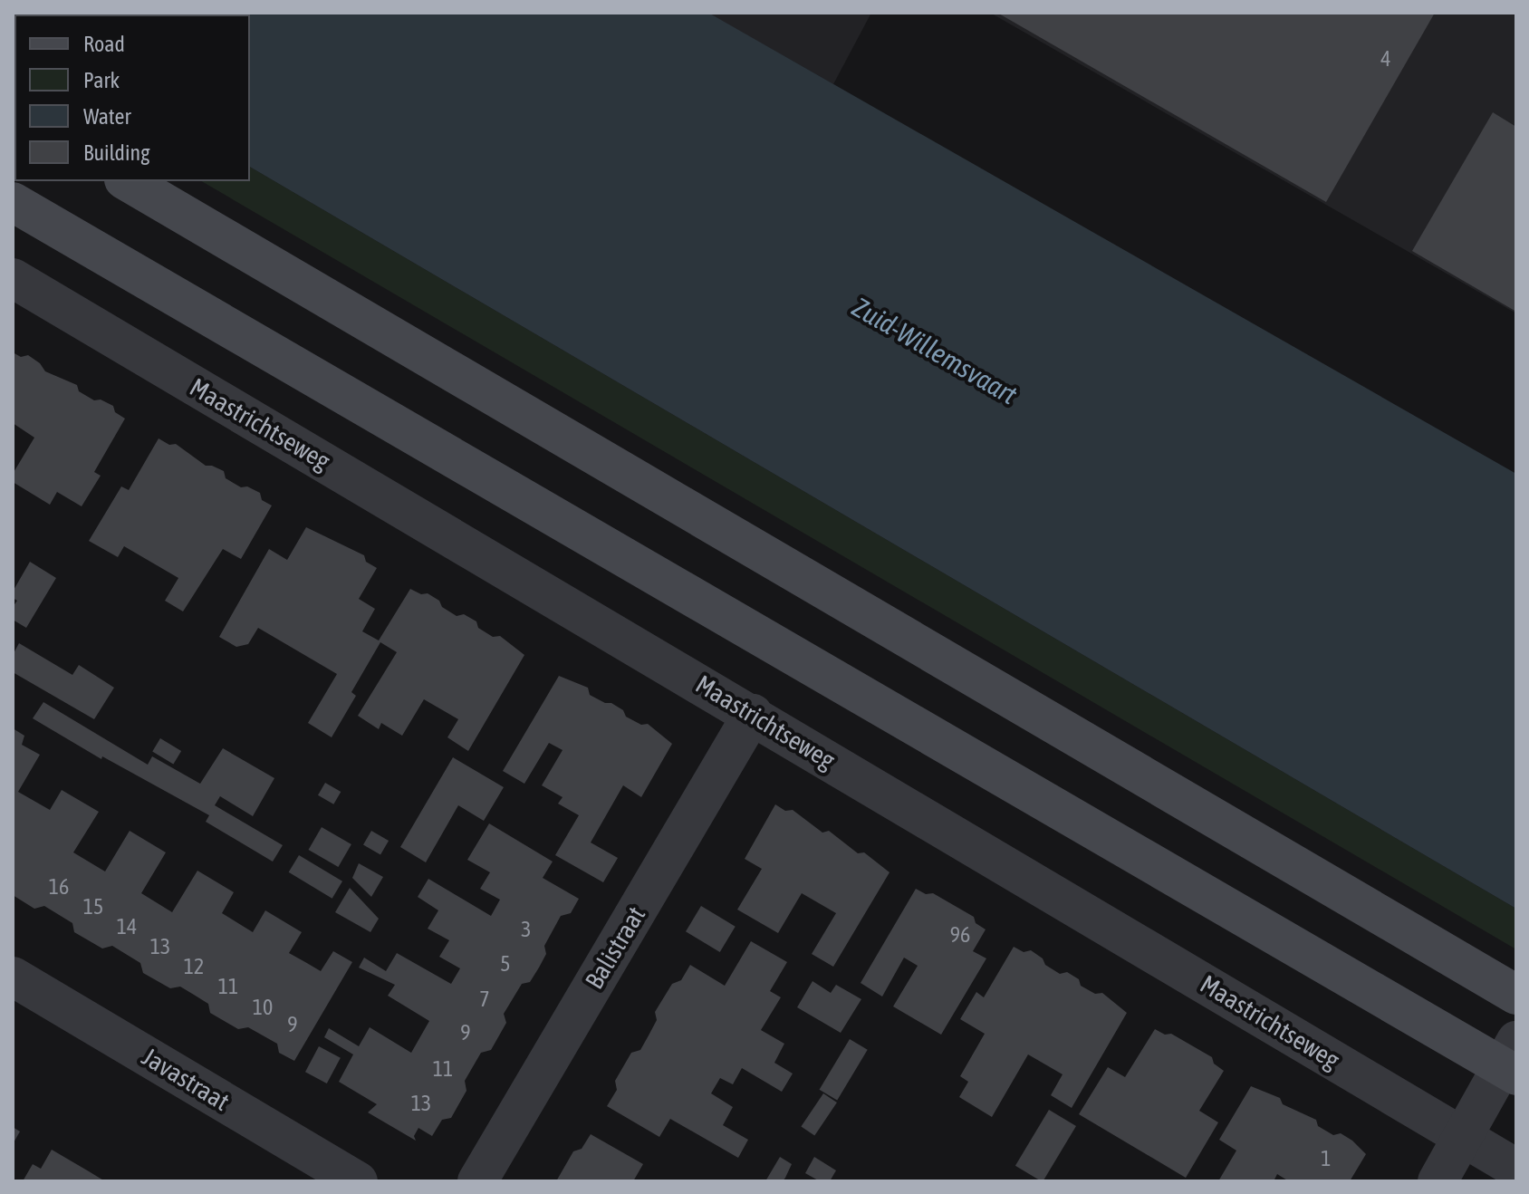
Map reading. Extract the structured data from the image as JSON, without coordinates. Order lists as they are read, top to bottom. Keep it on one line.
{"streets":{"street":["Maastrichtseweg","Balistraat","Javastraat"]},"crossings":[["Maastrichtseweg","Balistraat"]],"water":["Zuid-Willemsvaart"],"house_numbers":["4","16","15","14","3","96","13","5","12","11","7","10","9","9","11","13","1"],"legend":["Road","Park","Water","Building"]}
